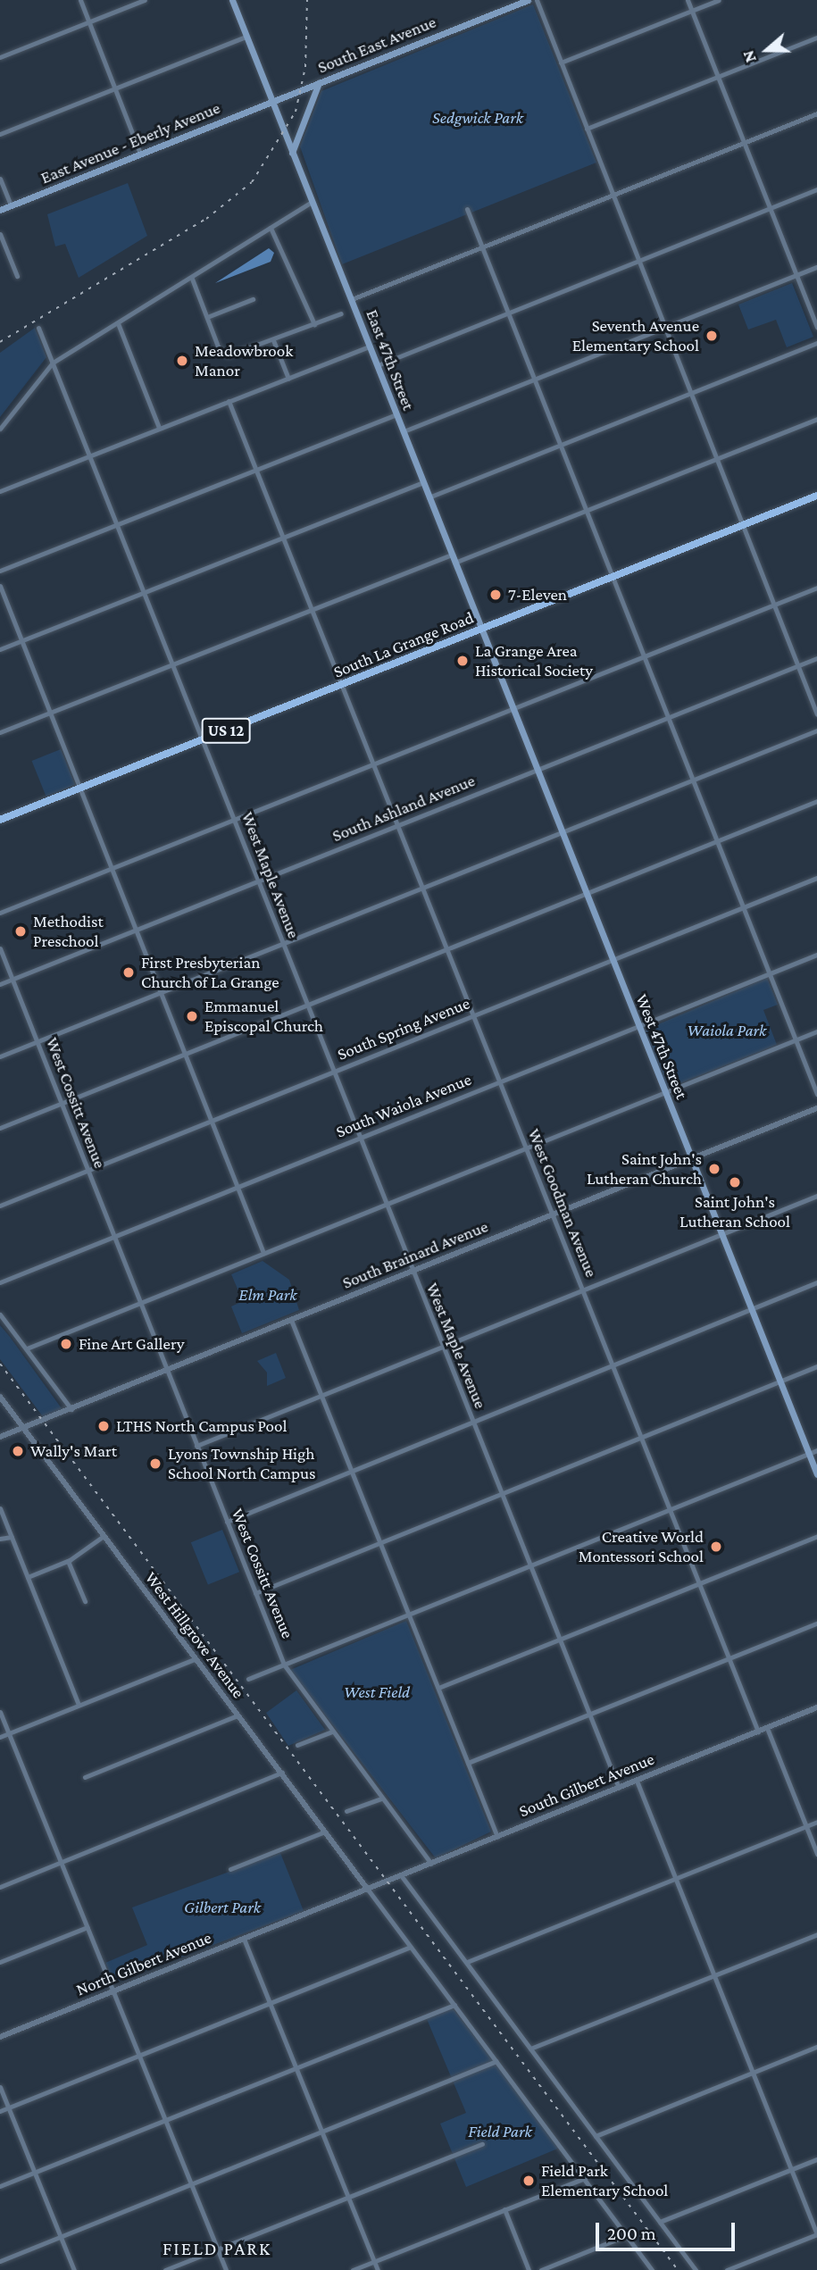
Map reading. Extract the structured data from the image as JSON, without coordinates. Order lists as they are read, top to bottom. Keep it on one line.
{"streets":{"main road":["South East Avenue","East Avenue - Eberly Avenue","East 47th Street","South La Grange Road","US 12","West 47th Street"],"street":["South Ashland Avenue","West Maple Avenue","South Spring Avenue","West Cossitt Avenue","South Waiola Avenue","West Goodman Avenue","South Brainard Avenue","West Hillgrove Avenue","South Gilbert Avenue","North Gilbert Avenue"]},"crossings":[["South East Avenue","East Avenue - Eberly Avenue"],["South East Avenue","East 47th Street"],["East Avenue - Eberly Avenue","East 47th Street"],["East 47th Street","South La Grange Road"],["East 47th Street","West 47th Street"],["South La Grange Road","West Maple Avenue"],["South La Grange Road","West 47th Street"],["South La Grange Road","West Goodman Avenue"],["South Ashland Avenue","West Maple Avenue"],["South Ashland Avenue","West 47th Street"],["South Ashland Avenue","West Cossitt Avenue"],["South Ashland Avenue","West Goodman Avenue"],["West Maple Avenue","South Spring Avenue"],["West Maple Avenue","South Waiola Avenue"],["West Maple Avenue","South Brainard Avenue"],["West Maple Avenue","South Gilbert Avenue"],["South Spring Avenue","West 47th Street"],["South Spring Avenue","West Cossitt Avenue"],["South Spring Avenue","West Goodman Avenue"],["West 47th Street","South Waiola Avenue"],["West 47th Street","South Brainard Avenue"],["West Cossitt Avenue","South Waiola Avenue"],["West Cossitt Avenue","South Brainard Avenue"],["West Cossitt Avenue","South Gilbert Avenue"],["South Waiola Avenue","West Goodman Avenue"],["West Goodman Avenue","South Brainard Avenue"],["West Goodman Avenue","South Gilbert Avenue"],["South Brainard Avenue","West Hillgrove Avenue"],["West Hillgrove Avenue","South Gilbert Avenue"],["West Hillgrove Avenue","North Gilbert Avenue"],["South Gilbert Avenue","North Gilbert Avenue"]],"districts":["FIELD PARK"],"parks":["Sedgwick Park","Waiola Park","Elm Park","West Field","Gilbert Park","Field Park"],"places":["Seventh Avenue Elementary School","Meadowbrook Manor","7-Eleven","La Grange Area Historical Society","Methodist Preschool","First Presbyterian Church of La Grange","Emmanuel Episcopal Church","Saint John's Lutheran Church","Saint John's Lutheran School","Fine Art Gallery","LTHS North Campus Pool","Wally's Mart","Lyons Township High School North Campus","Creative World Montessori School","Field Park Elementary School"],"scale_bar":"200 m","north":"left"}
